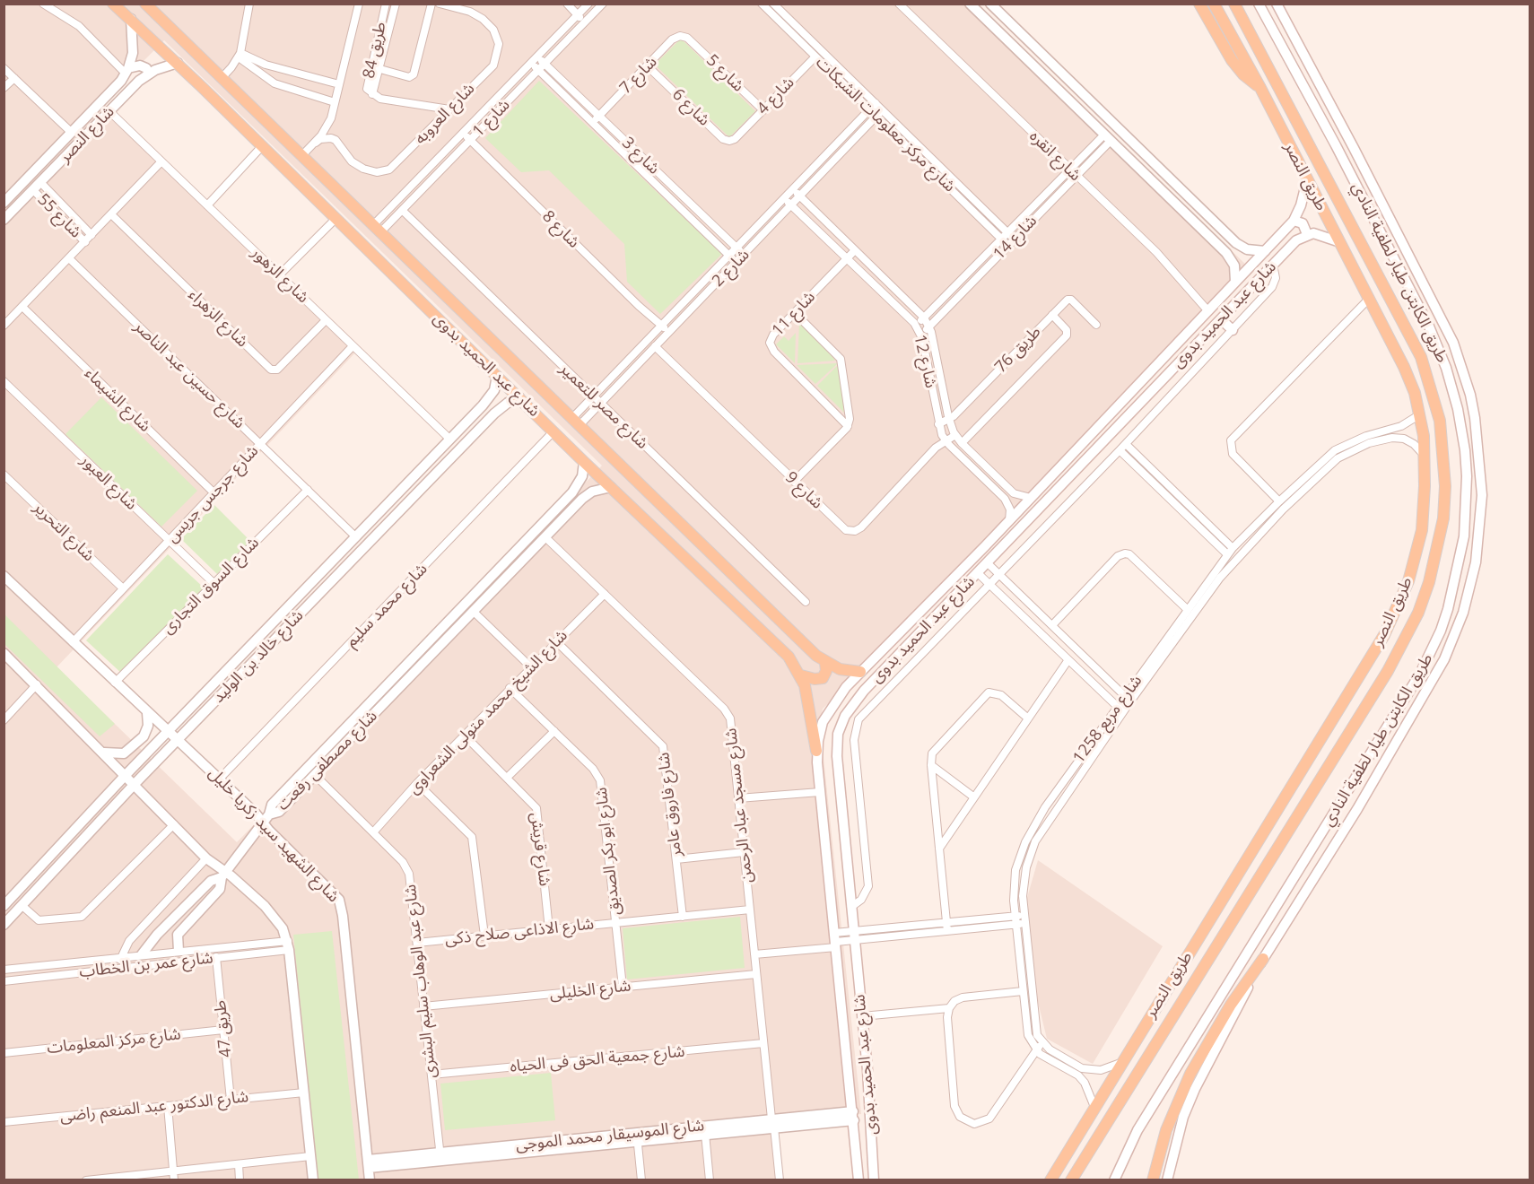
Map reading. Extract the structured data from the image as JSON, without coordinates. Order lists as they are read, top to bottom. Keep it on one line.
{"streets":{"main road":["طريق النصر","شارع عبد الحميد بدوى"],"street":["طريق 84","شارع 5","شارع 7","شارع 4","شارع 6","شارع العروبه","شارع 1","شارع مركز معلومات الشبكات","شارع النصر","شارع 3","شارع انقره","شارع 55","شارع 8","شارع 14","شارع 2","طريق الكابتن طيار لطفية النادي","شارع الزهور","شارع 11","شارع الزهراء","طريق 76","شارع 12","شارع حسين عبد الناصر","شارع الشيماء","شارع مصر للتعمير","شارع العبور","شارع 9","شارع جرجس جريس","شارع التحرير","شارع السوق التجارى","شارع محمد سليم","شارع خالد بن الوليد","شارع الشيخ محمد متولى الشعراوى","شارع مربع 1258","شارع مصطفى رفعت","شارع فاروق عامر","شارع مسجد عباد الرحمن","شارع الشهيد سيد زكريا خليل","شارع قريش","شارع ابو بكر الصديق","شارع الاذاعى صلاح ذكى","شارع عمر بن الخطاب","شارع عبد الوهاب سليم البشرى","شارع الخليلى","طريق 47","شارع مركز المعلومات","شارع جمعية الحق فى الحياه","شارع الدكتور عبد المنعم راضى","شارع الموسيقار محمد الموجى"]},"crossings":[["طريق 84","شارع العروبه"],["شارع 5","شارع 7"],["شارع 5","شارع 4"],["شارع 7","شارع 6"],["شارع 7","شارع 3"],["شارع 4","شارع 6"],["شارع 4","شارع مركز معلومات الشبكات"],["شارع 1","شارع 3"],["شارع 1","شارع 8"],["شارع 1","شارع عبد الحميد بدوى"],["شارع 1","شارع مصر للتعمير"],["شارع مركز معلومات الشبكات","شارع 14"],["شارع مركز معلومات الشبكات","شارع 2"],["شارع النصر","شارع 55"],["شارع النصر","شارع الزهور"],["شارع النصر","شارع عبد الحميد بدوى"],["شارع 3","شارع 2"],["شارع انقره","شارع 14"],["شارع انقره","شارع عبد الحميد بدوى"],["طريق النصر","شارع عبد الحميد بدوى"],["طريق النصر","شارع مربع 1258"],["شارع 8","شارع 2"],["شارع 14","شارع 12"],["شارع 2","شارع عبد الحميد بدوى"],["شارع 2","شارع 12"],["شارع 2","شارع مصر للتعمير"],["شارع 2","شارع 9"],["شارع الزهور","شارع الزهراء"],["شارع الزهور","شارع جرجس جريس"],["شارع الزهور","شارع خالد بن الوليد"],["شارع 11","شارع 12"],["شارع عبد الحميد بدوى","شارع 12"],["شارع عبد الحميد بدوى","شارع محمد سليم"],["شارع عبد الحميد بدوى","شارع خالد بن الوليد"],["شارع عبد الحميد بدوى","شارع مصطفى رفعت"],["شارع عبد الحميد بدوى","شارع الموسيقار محمد الموجى"],["طريق 76","شارع 12"],["شارع 12","شارع 9"],["شارع حسين عبد الناصر","شارع جرجس جريس"],["شارع حسين عبد الناصر","شارع السوق التجارى"],["شارع حسين عبد الناصر","شارع خالد بن الوليد"],["شارع الشيماء","شارع جرجس جريس"],["شارع العبور","شارع جرجس جريس"],["شارع العبور","شارع السوق التجارى"],["شارع جرجس جريس","شارع التحرير"],["شارع جرجس جريس","شارع الشهيد سيد زكريا خليل"],["شارع السوق التجارى","شارع الشهيد سيد زكريا خليل"],["شارع محمد سليم","شارع الشهيد سيد زكريا خليل"],["شارع خالد بن الوليد","شارع الشهيد سيد زكريا خليل"],["شارع الشيخ محمد متولى الشعراوى","شارع فاروق عامر"],["شارع الشيخ محمد متولى الشعراوى","شارع مسجد عباد الرحمن"],["شارع الشيخ محمد متولى الشعراوى","شارع قريش"],["شارع الشيخ محمد متولى الشعراوى","شارع ابو بكر الصديق"],["شارع الشيخ محمد متولى الشعراوى","شارع عبد الوهاب سليم البشرى"],["شارع مصطفى رفعت","شارع مسجد عباد الرحمن"],["شارع مصطفى رفعت","شارع الشهيد سيد زكريا خليل"],["شارع مصطفى رفعت","شارع عبد الوهاب سليم البشرى"],["شارع فاروق عامر","شارع الاذاعى صلاح ذكى"],["شارع مسجد عباد الرحمن","شارع الاذاعى صلاح ذكى"],["شارع مسجد عباد الرحمن","شارع الخليلى"],["شارع مسجد عباد الرحمن","شارع جمعية الحق فى الحياه"],["شارع مسجد عباد الرحمن","شارع الموسيقار محمد الموجى"],["شارع الشهيد سيد زكريا خليل","شارع الموسيقار محمد الموجى"],["شارع قريش","شارع الاذاعى صلاح ذكى"],["شارع ابو بكر الصديق","شارع الاذاعى صلاح ذكى"],["شارع ابو بكر الصديق","شارع الخليلى"],["شارع الاذاعى صلاح ذكى","شارع عبد الوهاب سليم البشرى"],["شارع عمر بن الخطاب","طريق 47"],["شارع عبد الوهاب سليم البشرى","شارع الخليلى"],["شارع عبد الوهاب سليم البشرى","شارع جمعية الحق فى الحياه"],["شارع عبد الوهاب سليم البشرى","شارع الموسيقار محمد الموجى"],["طريق 47","شارع مركز المعلومات"],["طريق 47","شارع الدكتور عبد المنعم راضى"]]}
